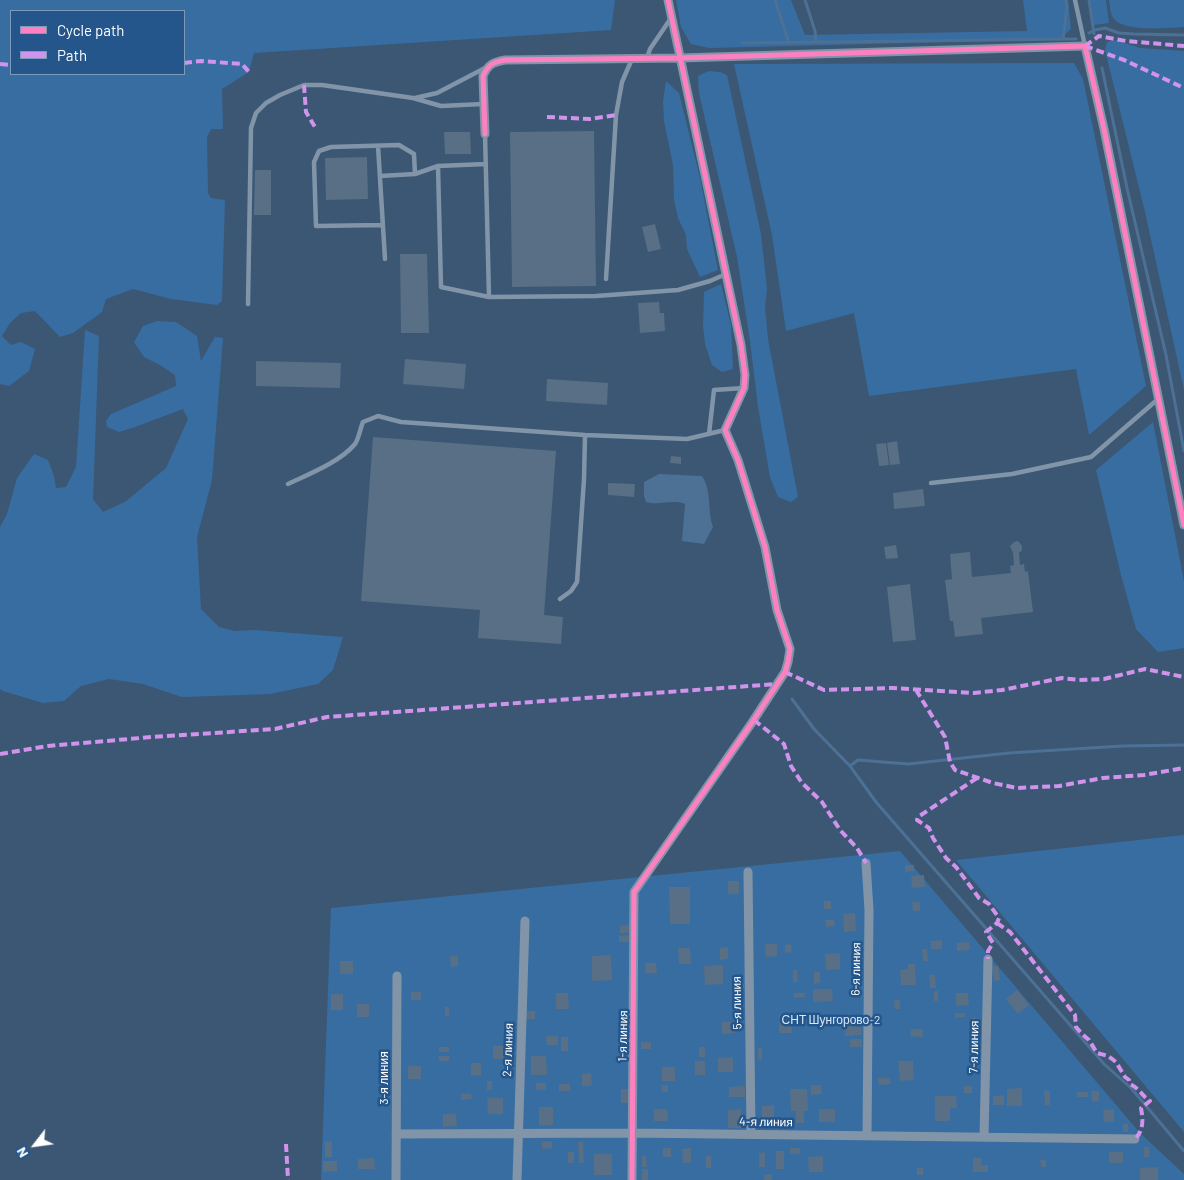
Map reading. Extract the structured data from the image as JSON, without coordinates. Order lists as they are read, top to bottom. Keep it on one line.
{"streets":{"street":["6-я линия","5-я линия","1-я линия","7-я линия","2-я линия","3-я линия","4-я линия"]},"crossings":[["6-я линия","4-я линия"],["5-я линия","4-я линия"],["1-я линия","4-я линия"],["7-я линия","4-я линия"],["2-я линия","4-я линия"],["3-я линия","4-я линия"]],"parks":["СНТ Шунгорово-2"],"legend":["Cycle path","Path"],"north":"bottom left"}
